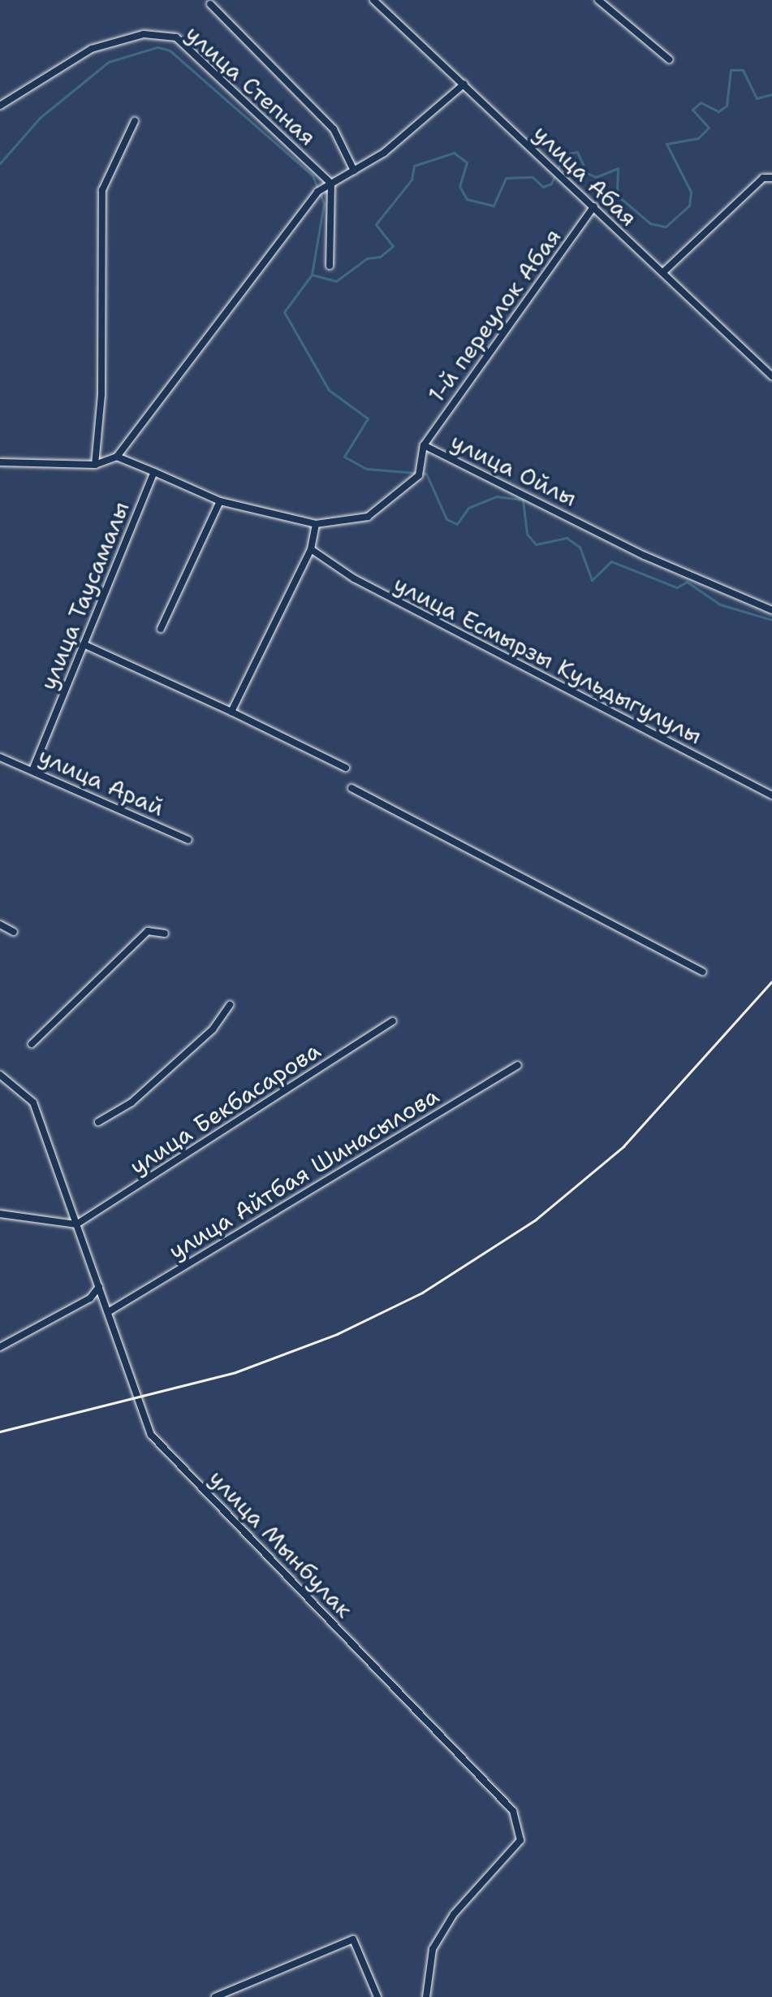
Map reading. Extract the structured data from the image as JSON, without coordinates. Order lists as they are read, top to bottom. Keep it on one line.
{"streets":{"street":["улица Степная","улица Абая","1-й переулок Абая","улица Ойлы","улица Таусамалы","улица Есмырзы Кульдыгулулы","улица Арай","улица Бекбасарова","улица Айтбая Шинасылова","улица Мынбулак"]},"crossings":[["улица Абая","1-й переулок Абая"],["1-й переулок Абая","улица Ойлы"],["улица Ойлы","улица Таусамалы"],["улица Таусамалы","улица Арай"],["улица Бекбасарова","улица Мынбулак"],["улица Айтбая Шинасылова","улица Мынбулак"]]}
